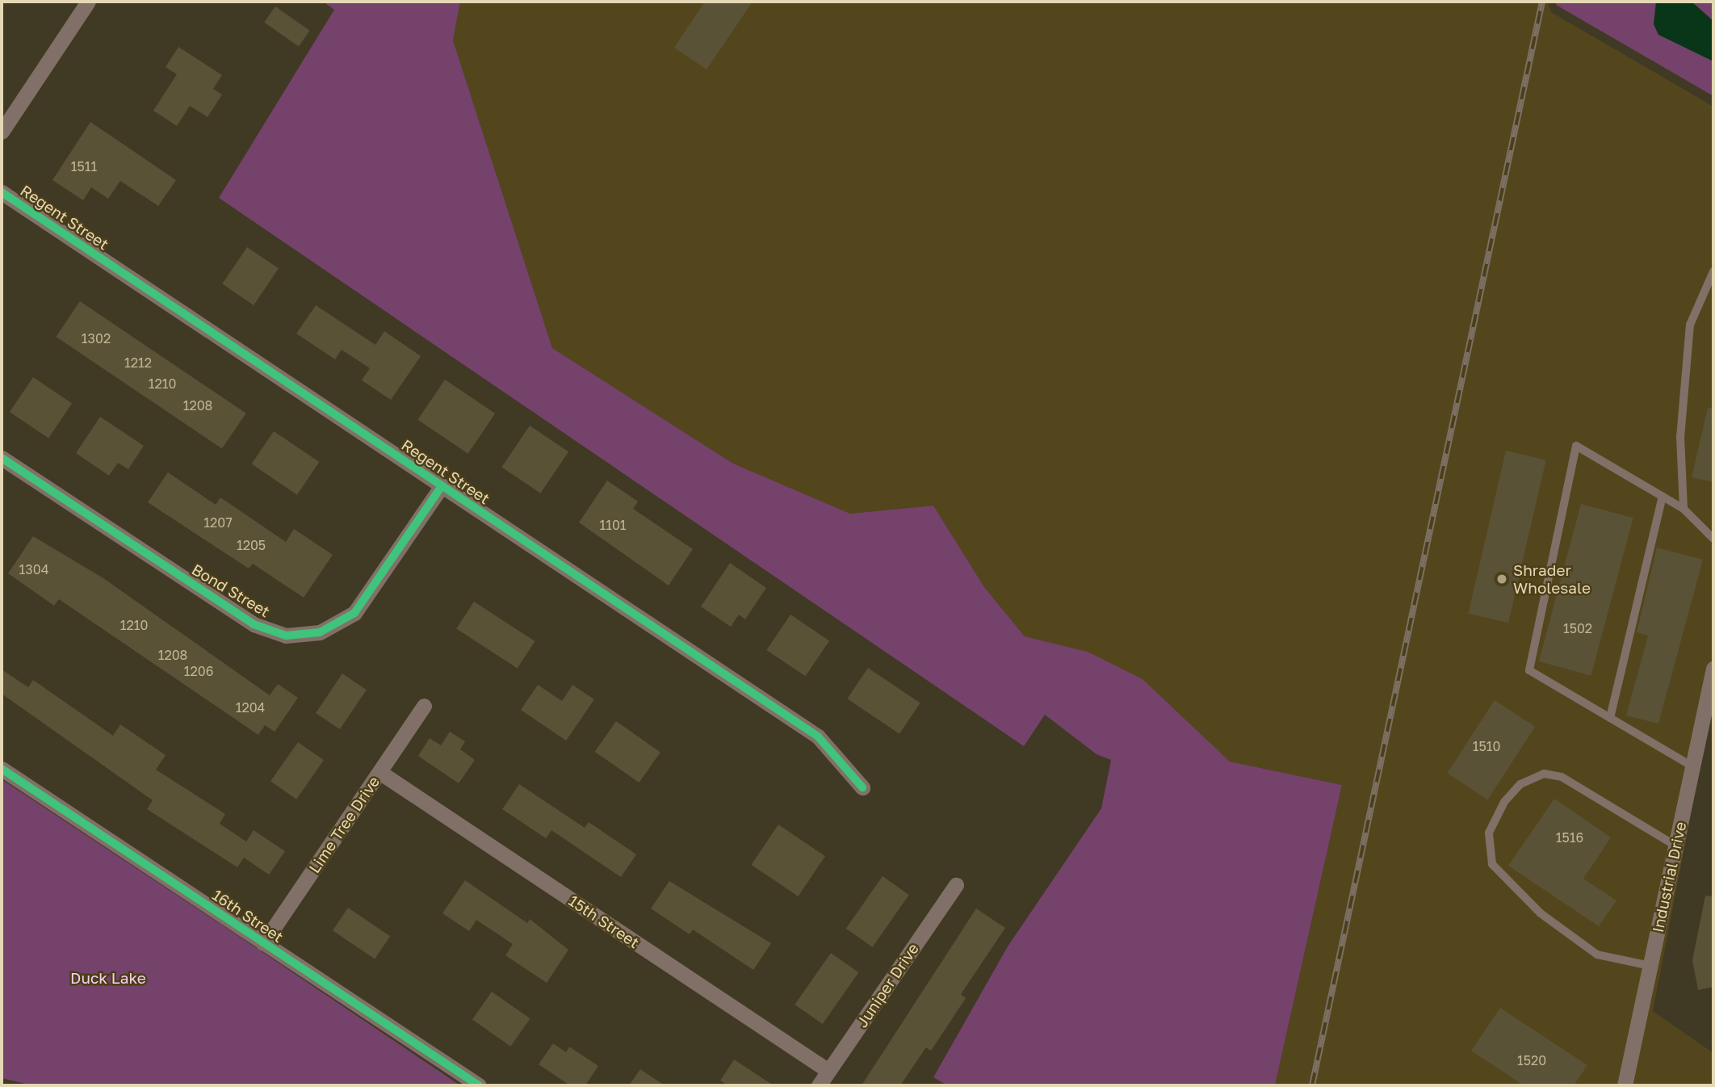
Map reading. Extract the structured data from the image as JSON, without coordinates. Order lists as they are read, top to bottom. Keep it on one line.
{"streets":{"street":["Regent Street","Bond Street","Lime Tree Drive","Industrial Drive","16th Street","15th Street","Juniper Drive"]},"crossings":[["Regent Street","Bond Street"],["Lime Tree Drive","16th Street"],["Lime Tree Drive","15th Street"],["15th Street","Juniper Drive"]],"parks":["Duck Lake"],"places":["Shrader Wholesale"],"house_numbers":["1511","1302","1212","1210","1208","1207","1101","1205","1304","1210","1502","1208","1206","1204","1510","1516","1520"]}
